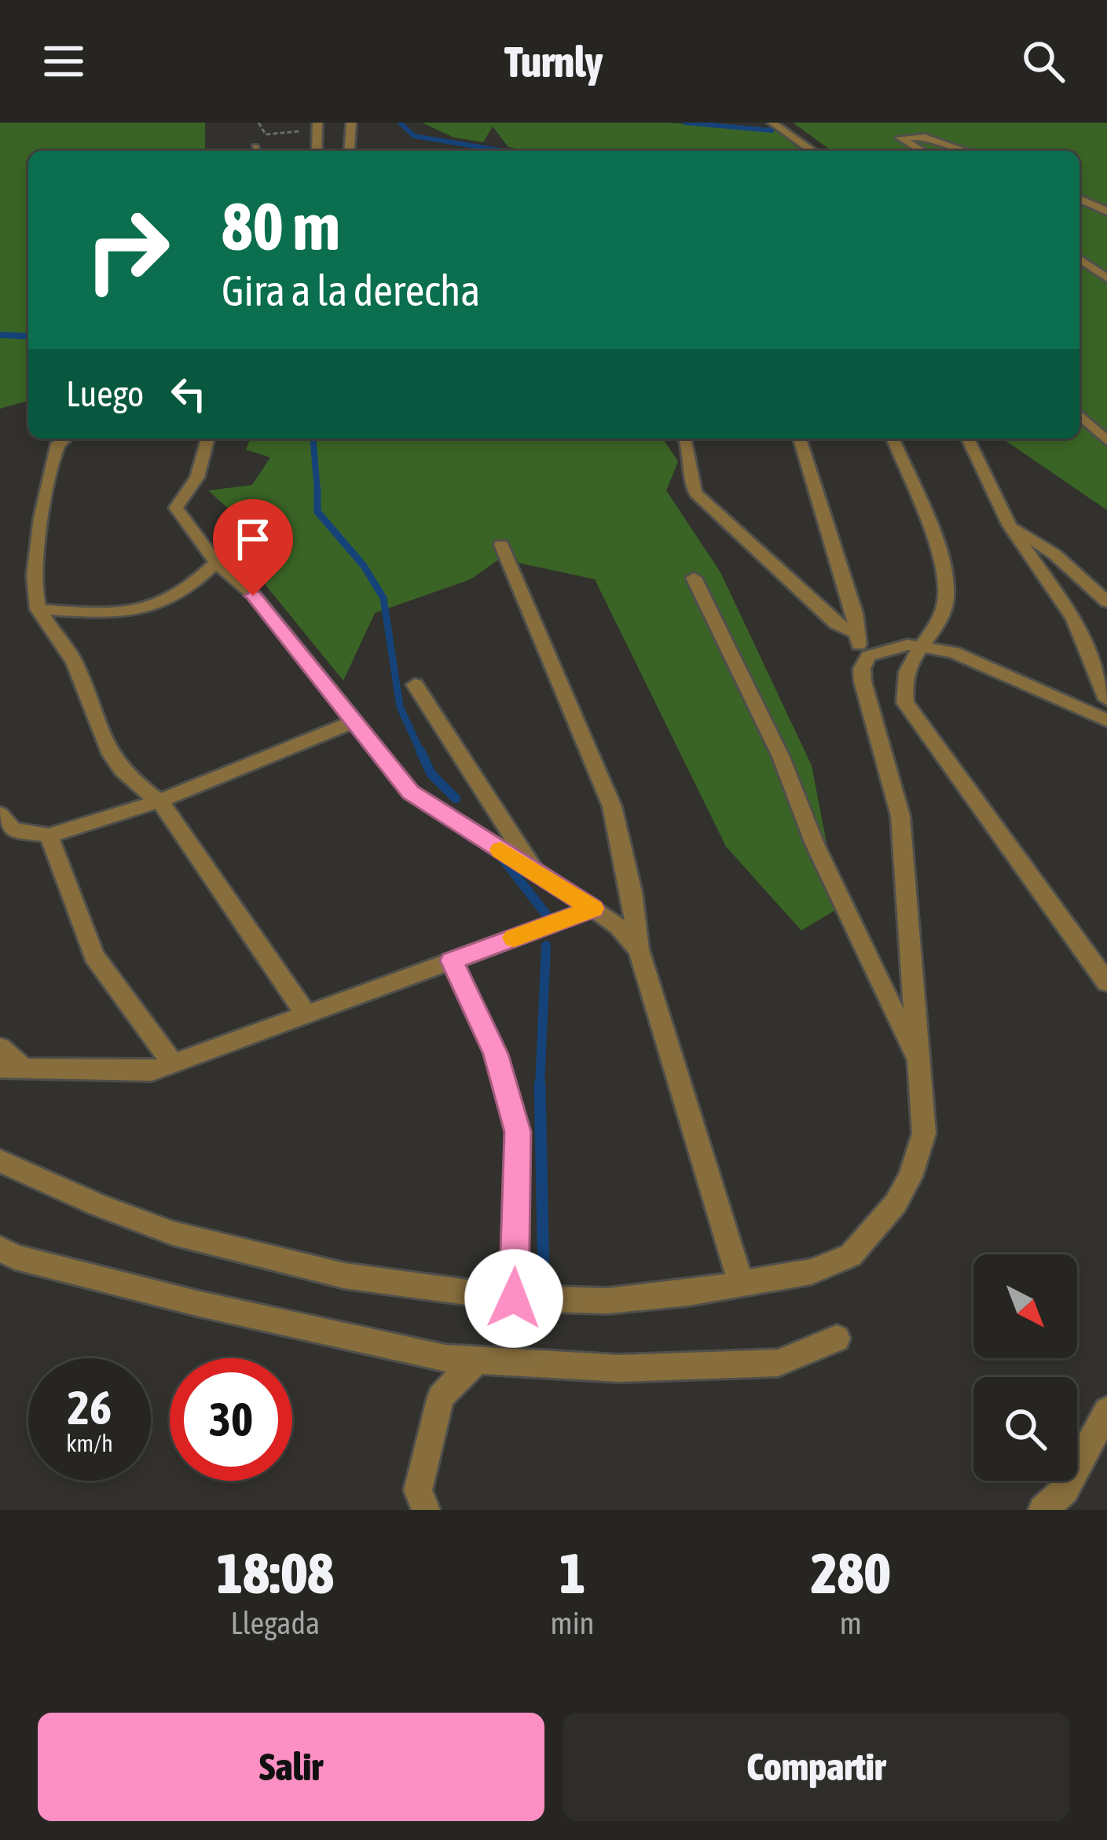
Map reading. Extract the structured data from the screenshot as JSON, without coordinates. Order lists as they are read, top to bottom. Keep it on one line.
{"north":"bottom right","page":{"header":"Turnly","turn":["80 m","Gira a la derecha"],"then":"Luego","speed":"26 km/h","limit":"30","eta":["18:08","Llegada","1","min","280","m"],"buttons":["Salir","Compartir"]}}
